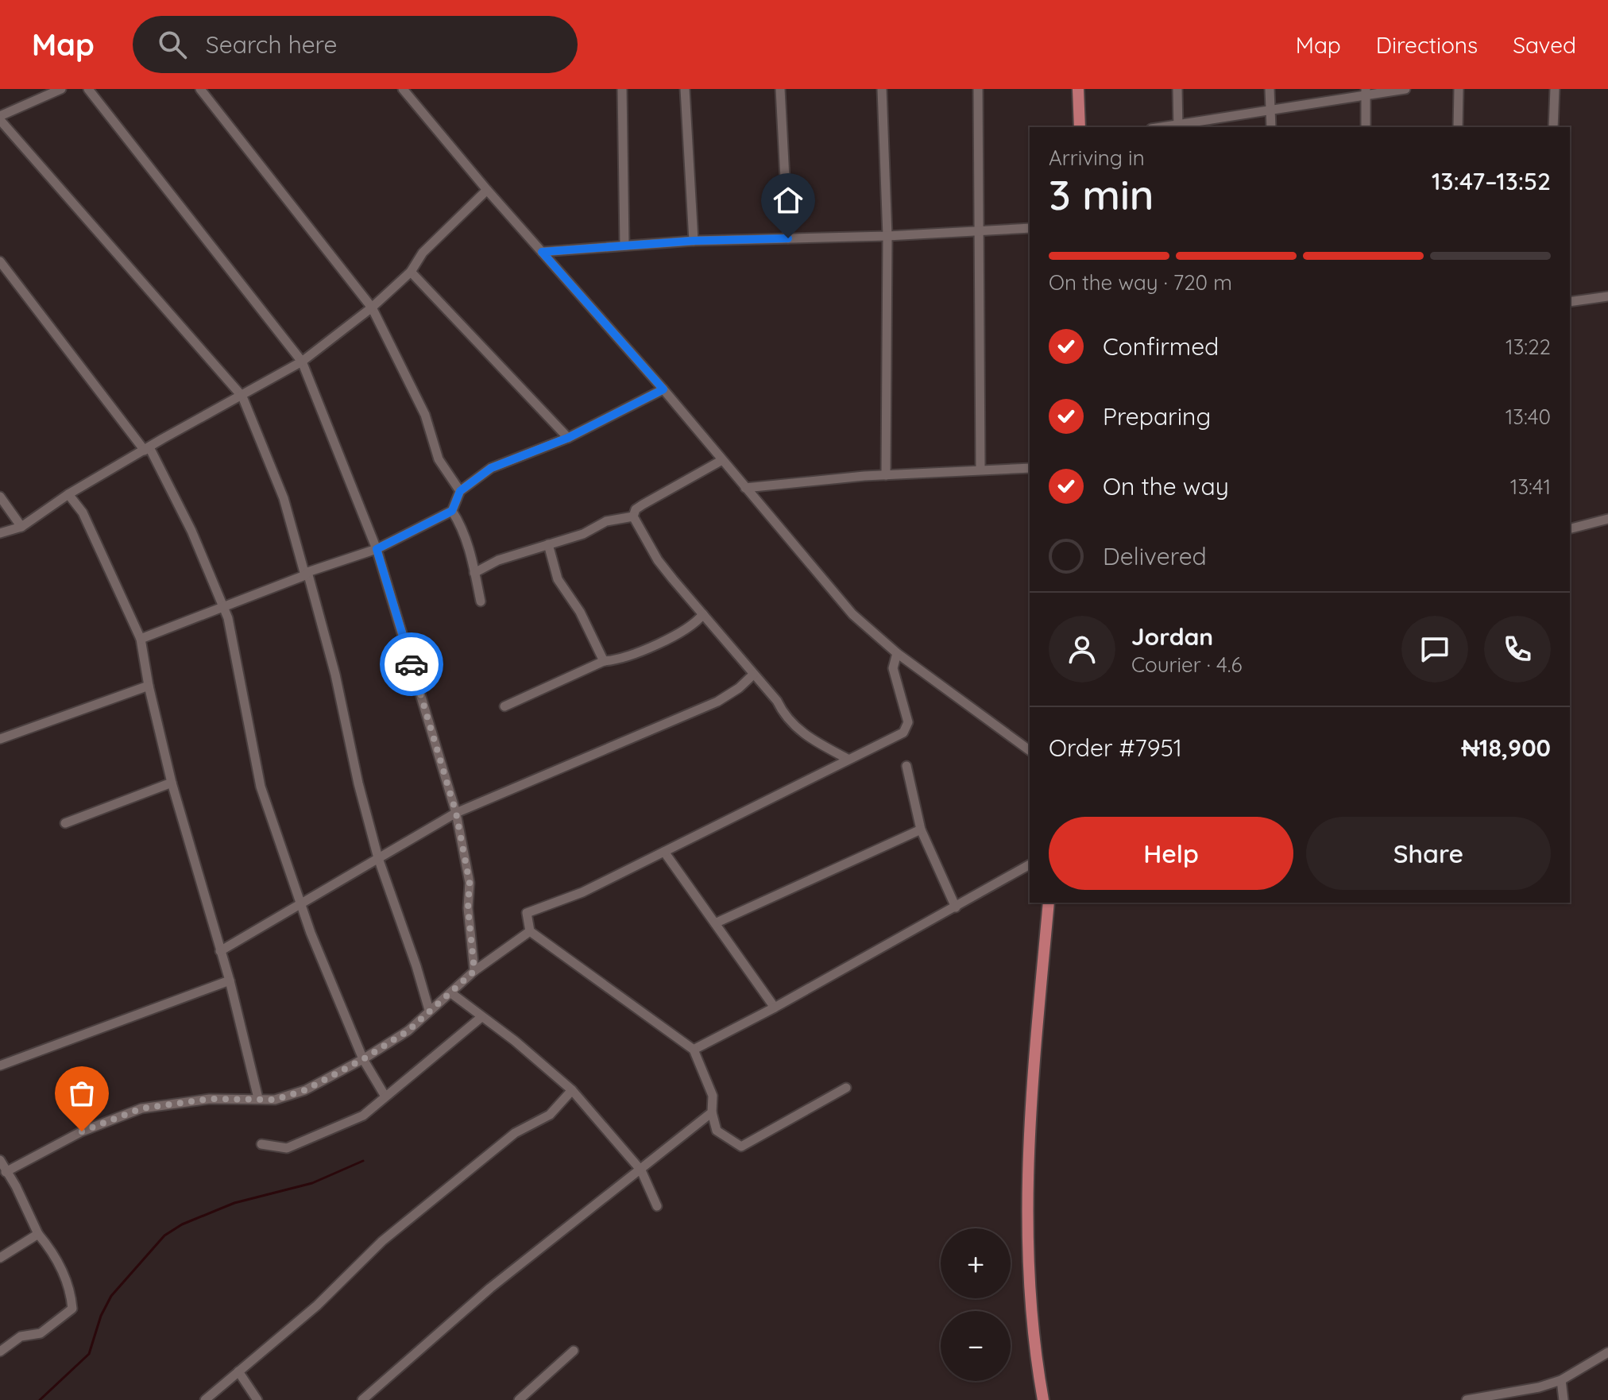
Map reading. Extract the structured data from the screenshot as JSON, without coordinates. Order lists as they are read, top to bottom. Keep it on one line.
{"page":{"header":"Map","search":"Search here","nav":["Map","Directions","Saved"],"heading":["3 min","Arriving in","13:47–13:52"],"panel":["Jordan","Courier · 4.6","Order #7951","₦18,900"],"bar":"On the way · 720 m","list":[["Confirmed","13:22"],["Preparing","13:40"],["On the way","13:41"],"Delivered"],"buttons":["Help","Share"],"map_buttons":["+","−"]}}
